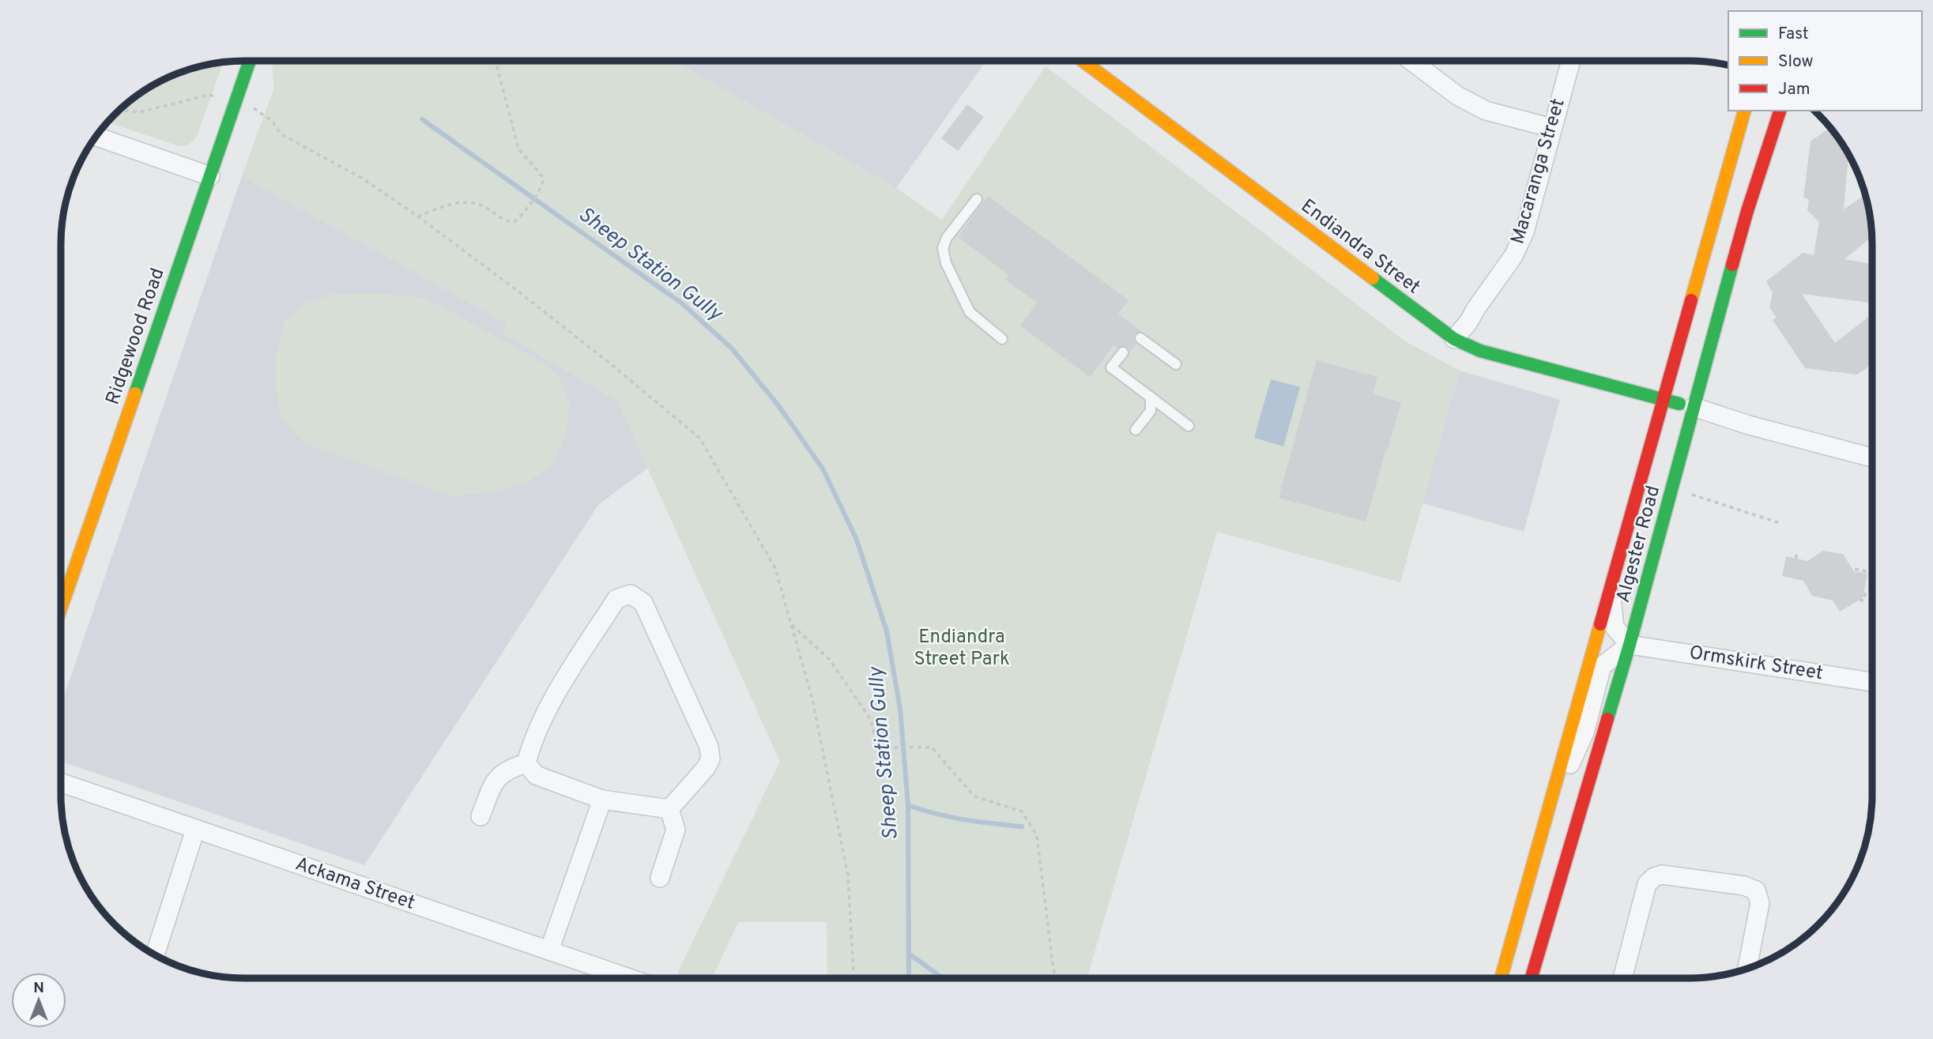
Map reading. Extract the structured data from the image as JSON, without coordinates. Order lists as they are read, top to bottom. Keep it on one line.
{"streets":{"main road":["Endiandra Street","Ridgewood Road","Algester Road"],"street":["Macaranga Street","Ormskirk Street","Ackama Street"]},"crossings":[["Macaranga Street","Endiandra Street"],["Endiandra Street","Algester Road"],["Algester Road","Ormskirk Street"]],"water":["Sheep Station Gully"],"parks":["Endiandra Street Park"],"legend":["Fast","Slow","Jam"],"north":"top"}
